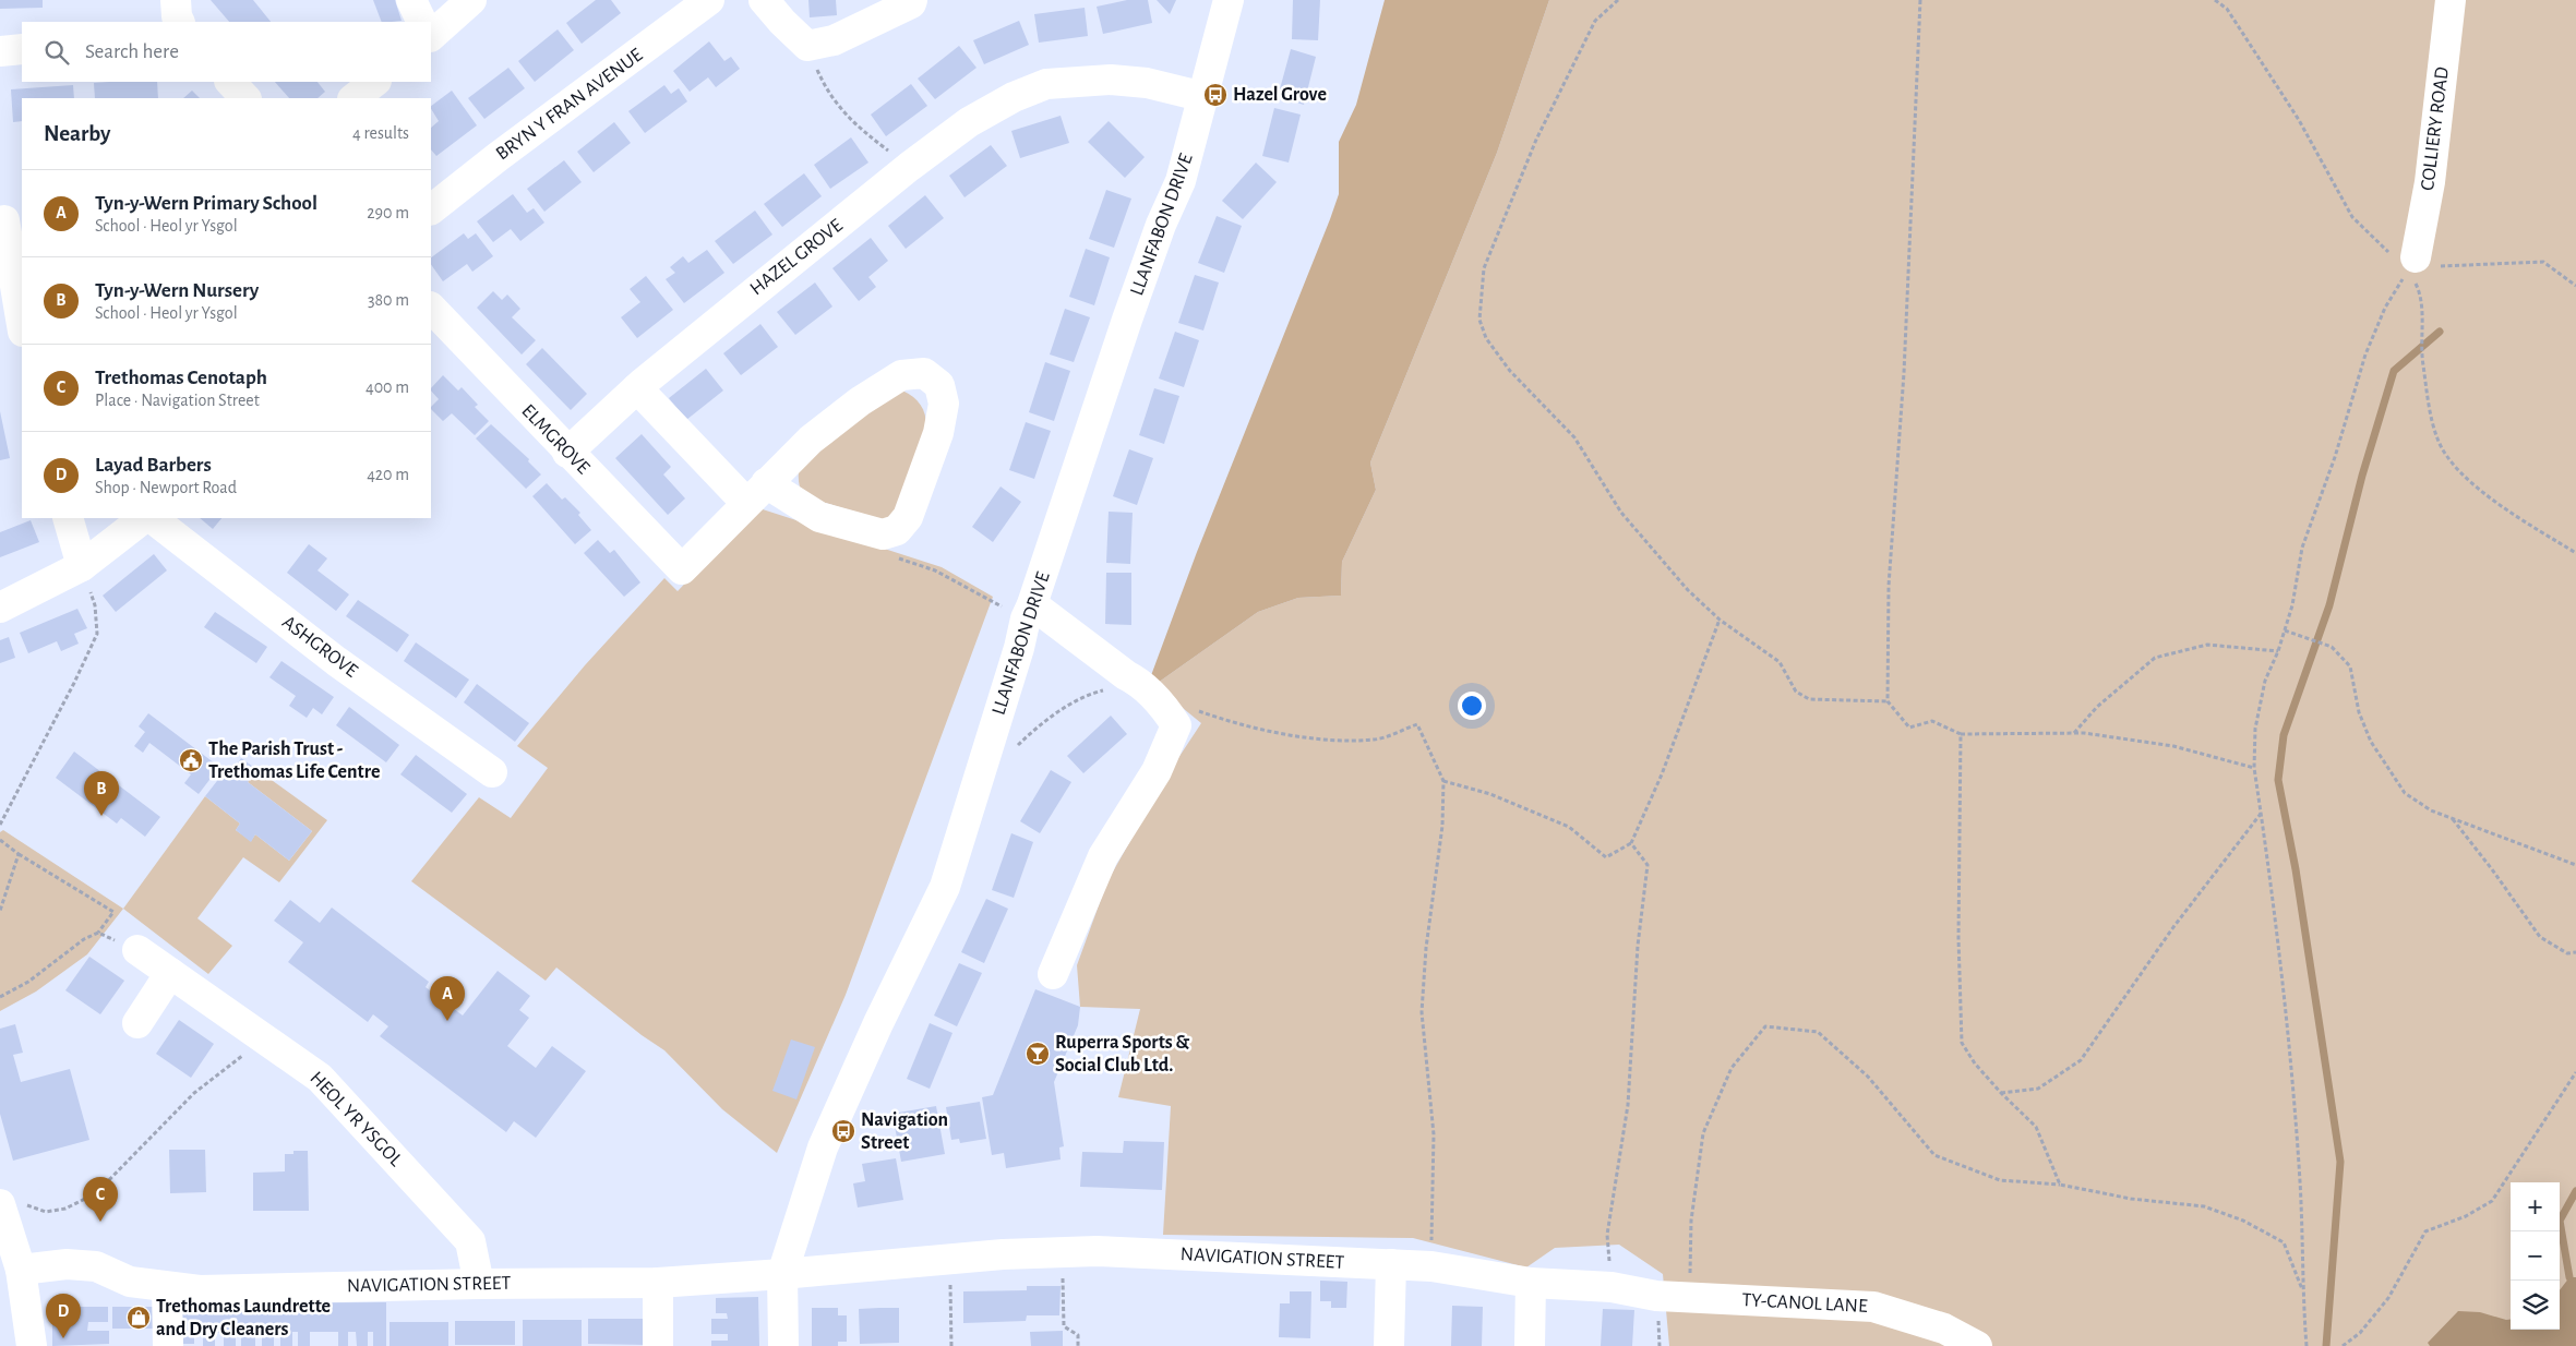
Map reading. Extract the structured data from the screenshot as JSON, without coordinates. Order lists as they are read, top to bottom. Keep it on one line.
{"streets":{"street":["BRYN Y FRAN AVENUE","COLLIERY ROAD","LLANFABON DRIVE","HAZEL GROVE","ELMGROVE","ASHGROVE","HEOL YR YSGOL","NAVIGATION STREET","TY-CANOL LANE"]},"crossings":[["LLANFABON DRIVE","HAZEL GROVE"],["LLANFABON DRIVE","NAVIGATION STREET"],["HAZEL GROVE","ELMGROVE"],["HEOL YR YSGOL","NAVIGATION STREET"],["NAVIGATION STREET","TY-CANOL LANE"]],"places":{"bus stop":["Hazel Grove","Navigation Street"],"public building":["The Parish Trust - Trethomas Life Centre"],"bar":["Ruperra Sports & Social Club Ltd."],"shop":["Trethomas Laundrette and Dry Cleaners"]},"page":{"search":"Search here","heading":["Nearby","4 results"],"list":[{"mark":"A","name":"Tyn-y-Wern Primary School","note":"School · Heol yr Ysgol","value":"290 m"},{"mark":"B","name":"Tyn-y-Wern Nursery","note":"School · Heol yr Ysgol","value":"380 m"},{"mark":"C","name":"Trethomas Cenotaph","note":"Place · Navigation Street","value":"400 m"},{"mark":"D","name":"Layad Barbers","note":"Shop · Newport Road","value":"420 m"}],"pins":["B","A","C","D"],"map_buttons":["+","−"]}}
